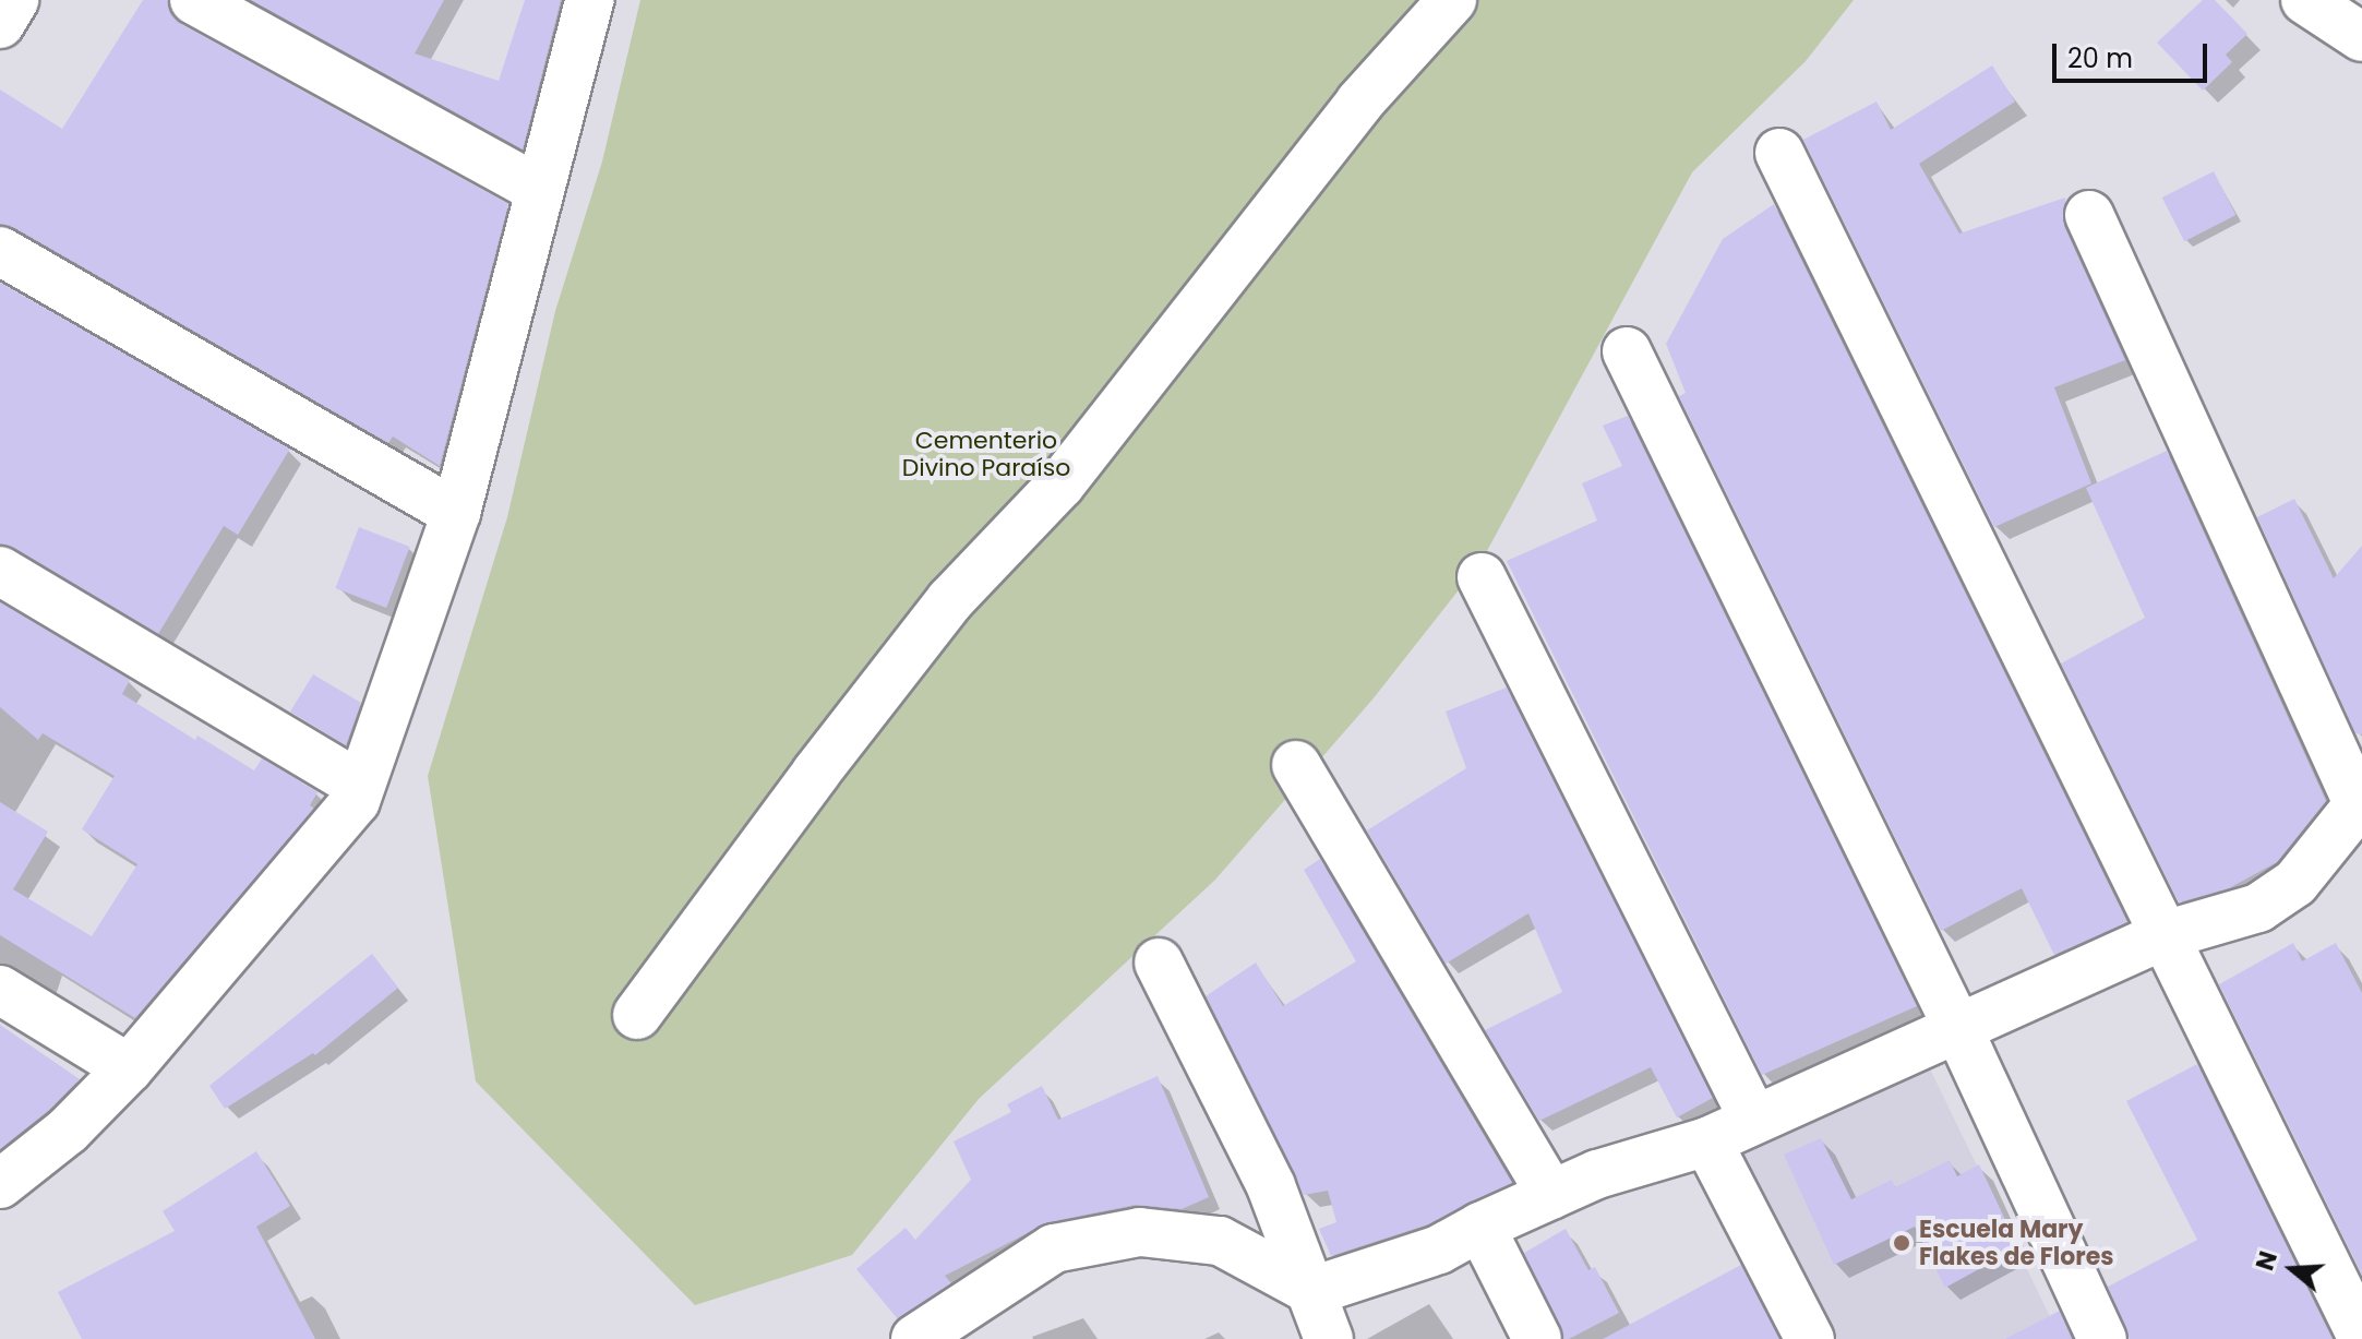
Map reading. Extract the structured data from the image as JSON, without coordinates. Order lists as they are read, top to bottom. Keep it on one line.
{"parks":["Cementerio Divino Paraíso"],"places":["Escuela Mary Flakes de Flores"],"scale_bar":"20 m","north":"left"}
